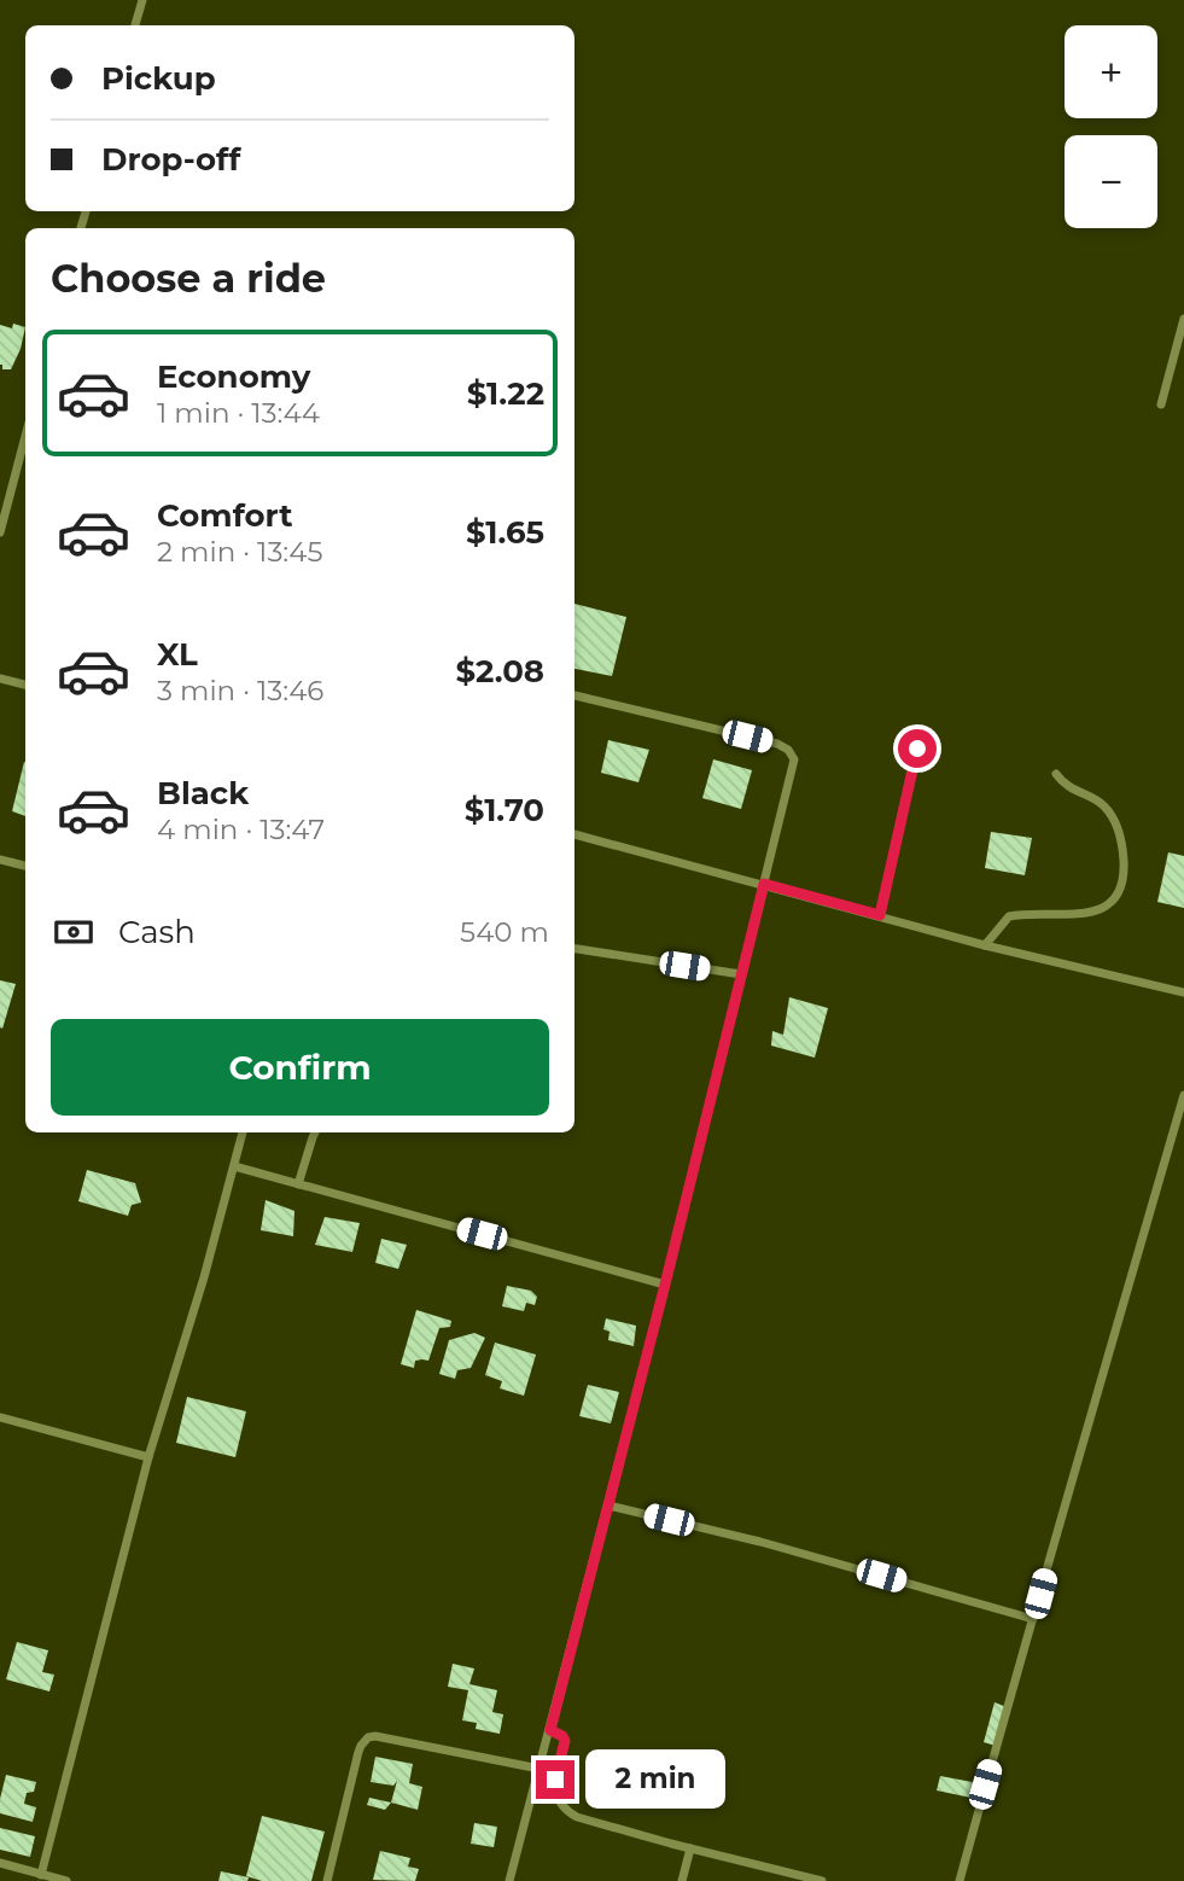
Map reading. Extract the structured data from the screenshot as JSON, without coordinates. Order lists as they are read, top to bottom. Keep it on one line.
{"page":{"map_buttons":["+","−"],"banner":["Pickup","Drop-off"],"heading":"Choose a ride","list":[{"name":"Economy","note":"1 min · 13:44","value":"$1.22"},{"name":"Comfort","note":"2 min · 13:45","value":"$1.65"},{"name":"XL","note":"3 min · 13:46","value":"$2.08"},{"name":"Black","note":"4 min · 13:47","value":"$1.70"}],"pay":["Cash","540 m"],"buttons":"Confirm","bubble":"2 min"}}
